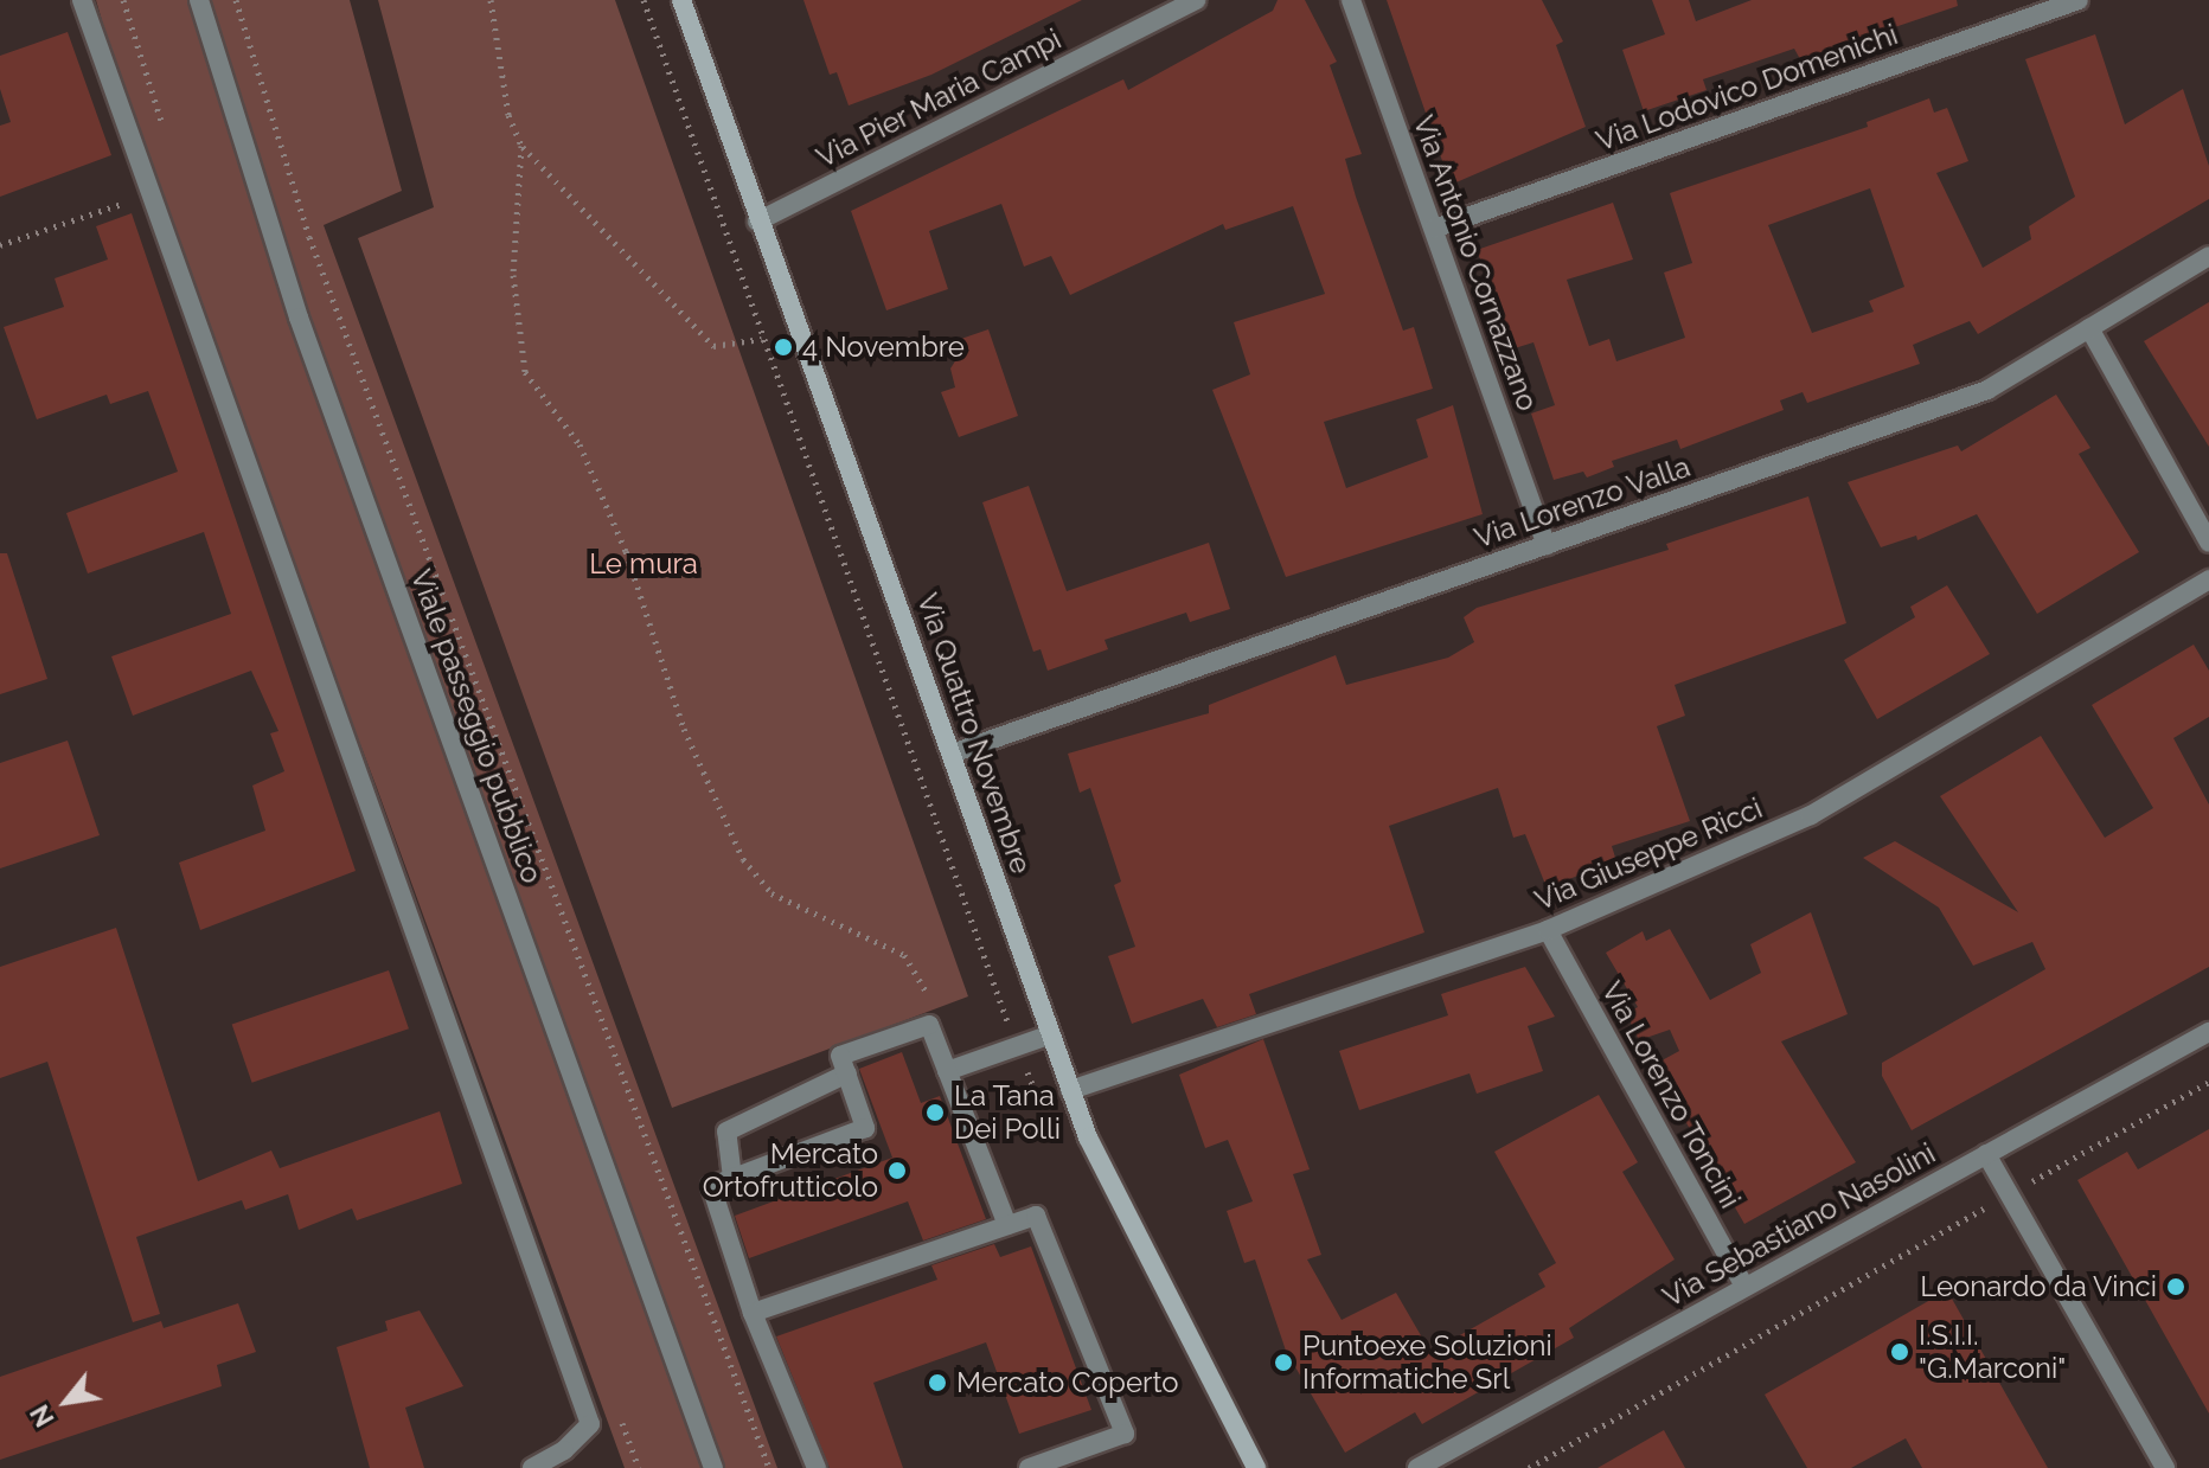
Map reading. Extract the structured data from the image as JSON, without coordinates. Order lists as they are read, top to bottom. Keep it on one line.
{"streets":{"main road":["Via Quattro Novembre"],"street":["Via Lodovico Domenichi","Via Pier Maria Campi","Via Antonio Cornazzano","Via Lorenzo Valla","Viale passeggio pubblico","Via Giuseppe Ricci","Via Lorenzo Toncini","Via Sebastiano Nasolini"]},"crossings":[["Via Lodovico Domenichi","Via Antonio Cornazzano"],["Via Pier Maria Campi","Via Quattro Novembre"],["Via Antonio Cornazzano","Via Lorenzo Valla"],["Via Lorenzo Valla","Via Quattro Novembre"],["Via Quattro Novembre","Via Giuseppe Ricci"],["Via Giuseppe Ricci","Via Lorenzo Toncini"],["Via Lorenzo Toncini","Via Sebastiano Nasolini"]],"parks":["Le mura"],"places":["4 Novembre","La Tana Dei Polli","Mercato Ortofrutticolo","Leonardo da Vinci","I.S.I.I. \"G.Marconi\"","Puntoexe Soluzioni Informatiche Srl","Mercato Coperto"],"north":"bottom left"}
